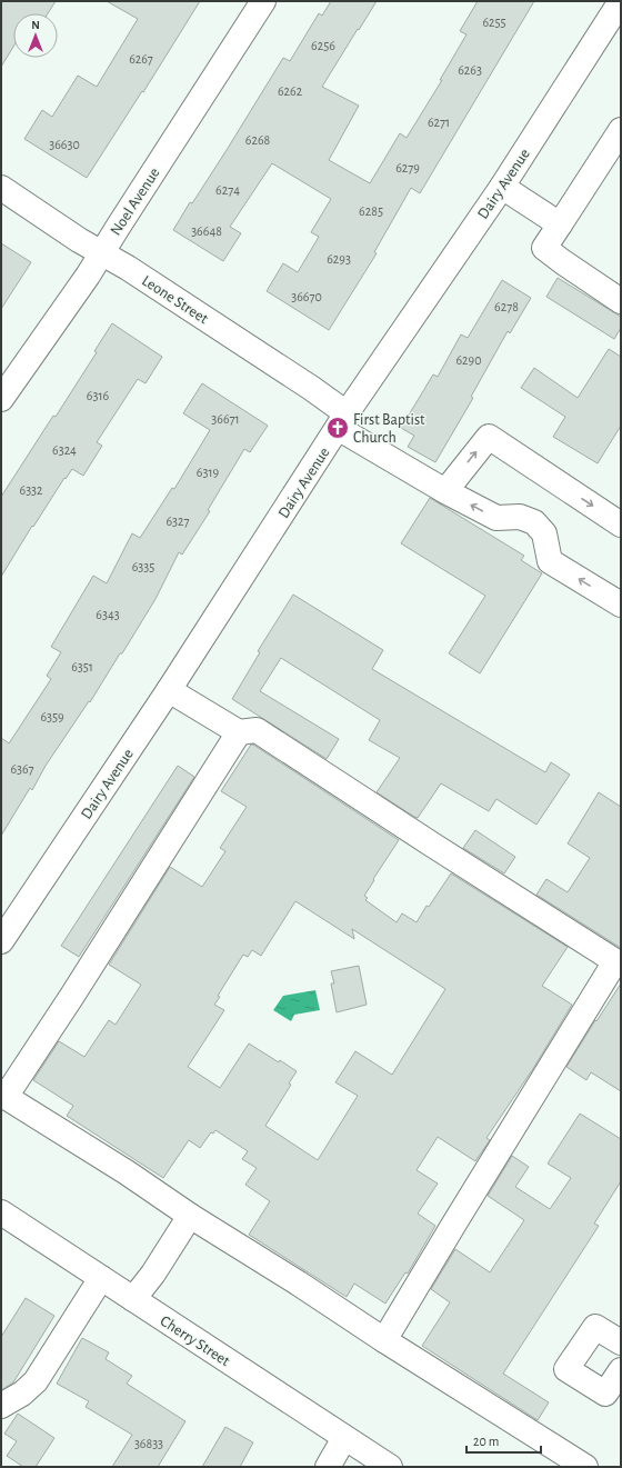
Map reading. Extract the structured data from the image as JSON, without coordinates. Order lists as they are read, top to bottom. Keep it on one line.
{"streets":{"street":["Dairy Avenue","Noel Avenue","Leone Street","Cherry Street"]},"crossings":[["Dairy Avenue","Leone Street"],["Noel Avenue","Leone Street"]],"places":{"church":["First Baptist Church"]},"house_numbers":["6255","6256","6267","6263","6262","6271","6268","36630","6279","6274","6285","36648","6293","36670","6278","6290","6316","36671","6324","6319","6332","6327","6335","6343","6351","6359","6367","36833"],"scale_bar":"20 m","north":"top"}
